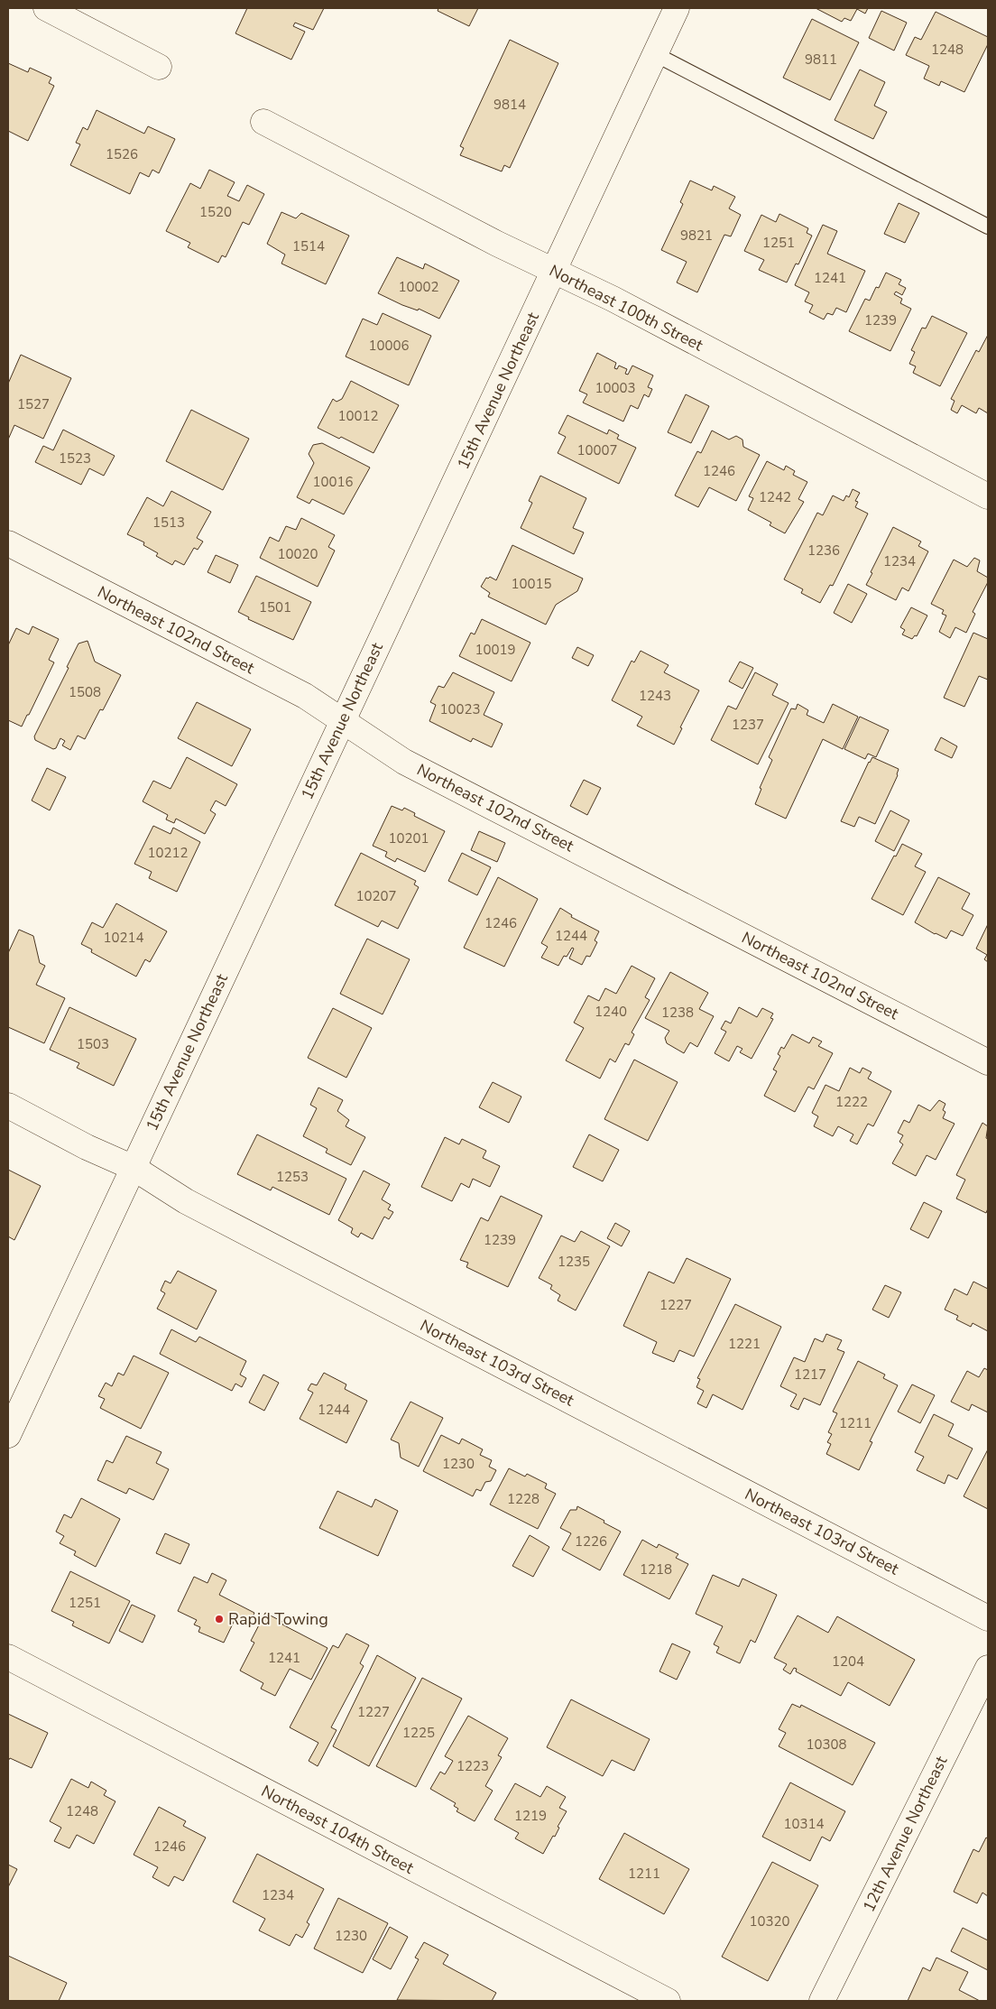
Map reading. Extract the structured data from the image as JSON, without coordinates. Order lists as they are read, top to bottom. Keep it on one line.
{"streets":{"street":["Northeast 100th Street","15th Avenue Northeast","Northeast 102nd Street","Northeast 103rd Street","Northeast 104th Street","12th Avenue Northeast"]},"crossings":[["Northeast 100th Street","15th Avenue Northeast"],["15th Avenue Northeast","Northeast 102nd Street"],["15th Avenue Northeast","Northeast 103rd Street"]],"places":["Rapid Towing"],"house_numbers":["1248","9811","9814","1526","1520","9821","1251","1514","1241","10002","1239","10006","10003","1527","10012","10007","1523","1246","10016","1242","1513","1236","10020","1234","10015","1501","10019","1508","1243","10023","1237","10201","10212","10207","1246","1244","10214","1240","1238","1503","1222","1253","1239","1235","1227","1221","1217","1244","1211","1230","1228","1226","1218","1251","1241","1204","1227","1225","10308","1223","1248","1219","10314","1246","1211","1234","10320","1230"]}
